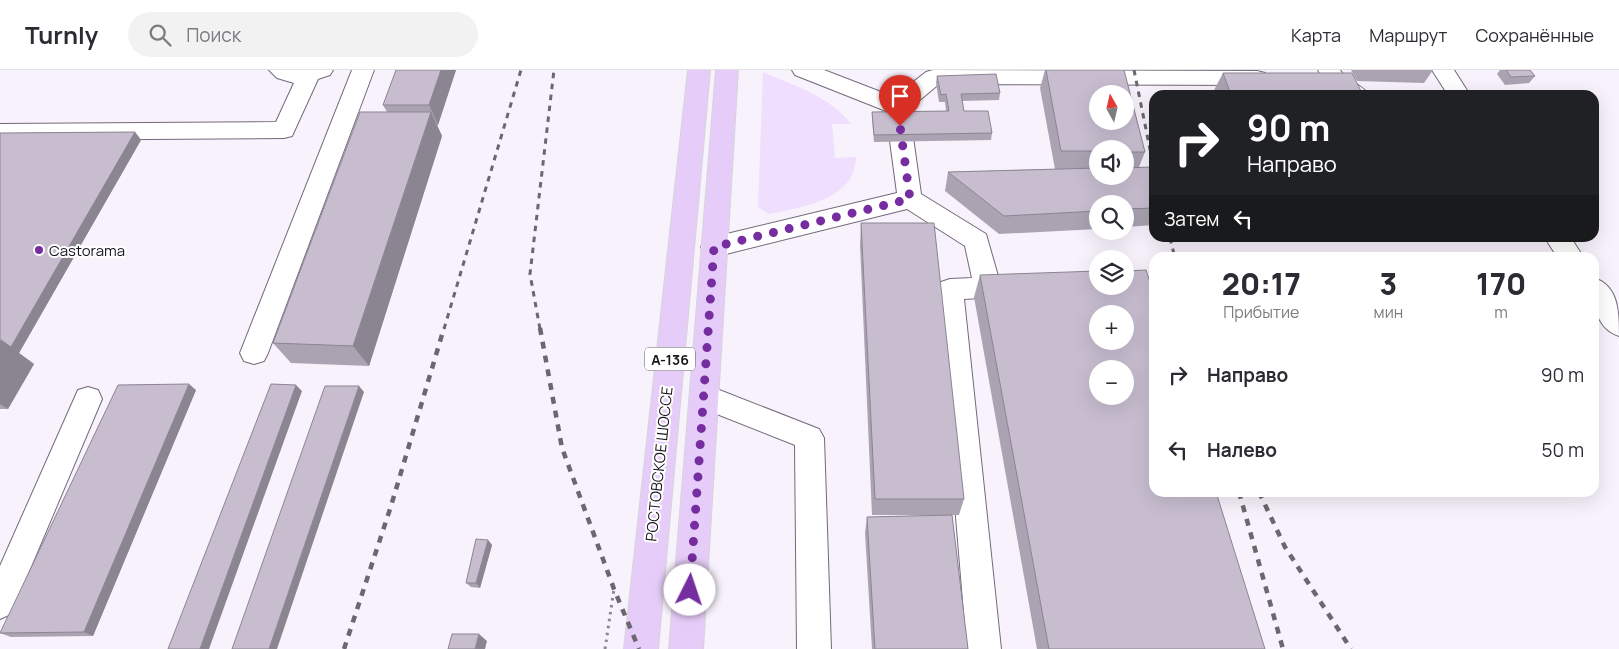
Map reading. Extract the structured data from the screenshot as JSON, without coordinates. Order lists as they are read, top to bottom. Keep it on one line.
{"streets":{"main road":["А-136","РОСТОВСКОЕ ШОССЕ"]},"places":["Castorama"],"north":"top","page":{"header":"Turnly","search":"Поиск","nav":["Карта","Маршрут","Сохранённые"],"map_buttons":["+","−"],"turn":["90 m","Направо"],"then":"Затем","eta":["20:17","Прибытие","3","мин","170","m"],"list":[{"name":"Направо","value":"90 m"},{"name":"Налево","value":"50 m"}]}}
